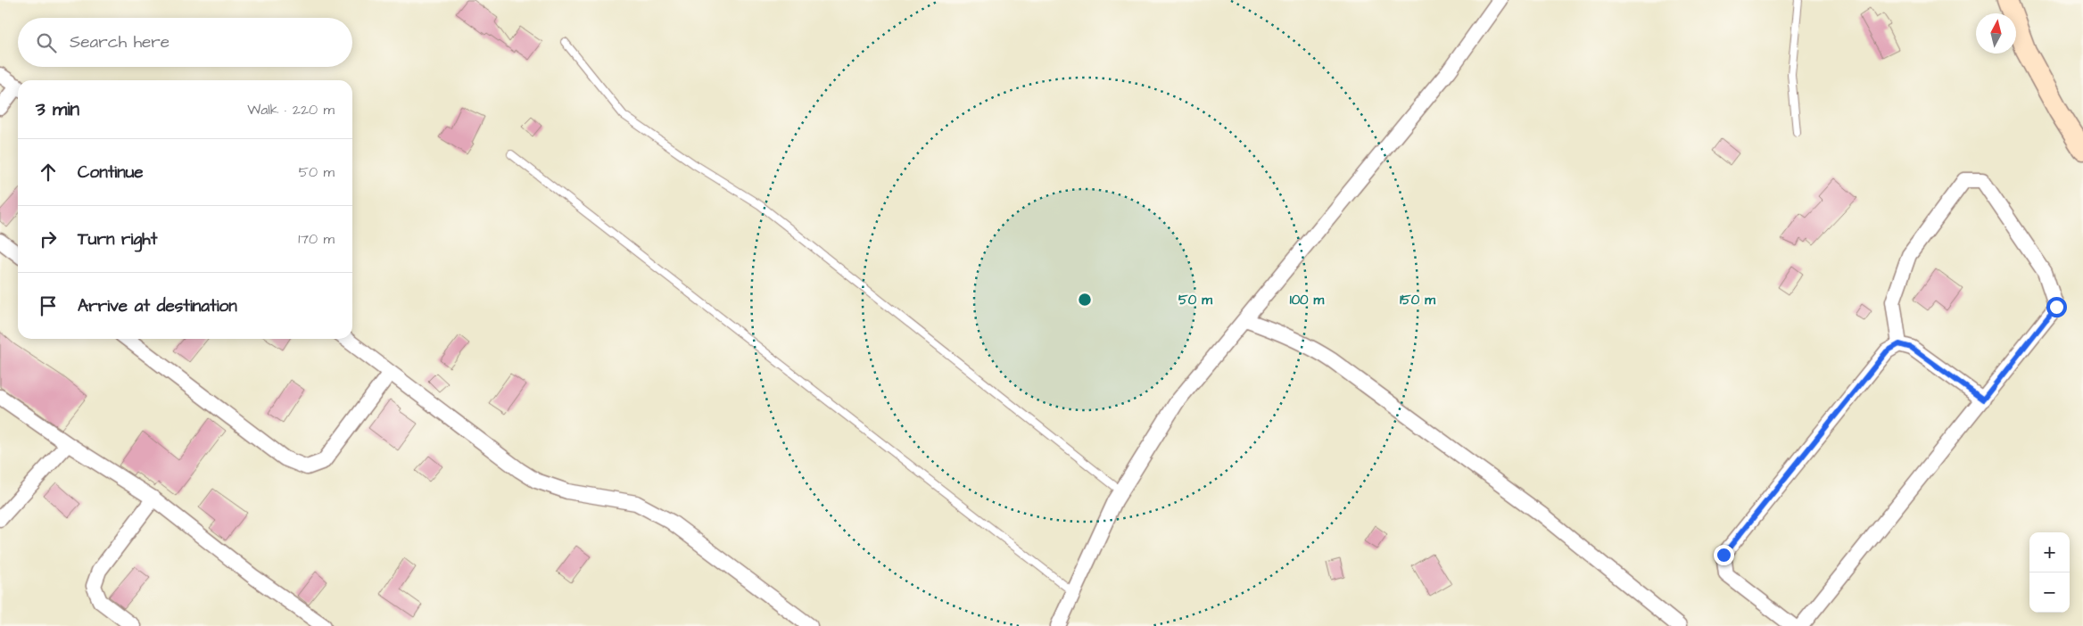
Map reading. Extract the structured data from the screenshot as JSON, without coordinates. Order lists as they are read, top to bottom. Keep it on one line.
{"north":"top","page":{"search":"Search here","heading":["3 min","Walk · 220 m"],"list":[["Continue","50 m"],["Turn right","170 m"],"Arrive at destination"],"map_buttons":["+","−"]},"rings":["50 m","100 m","150 m"]}
